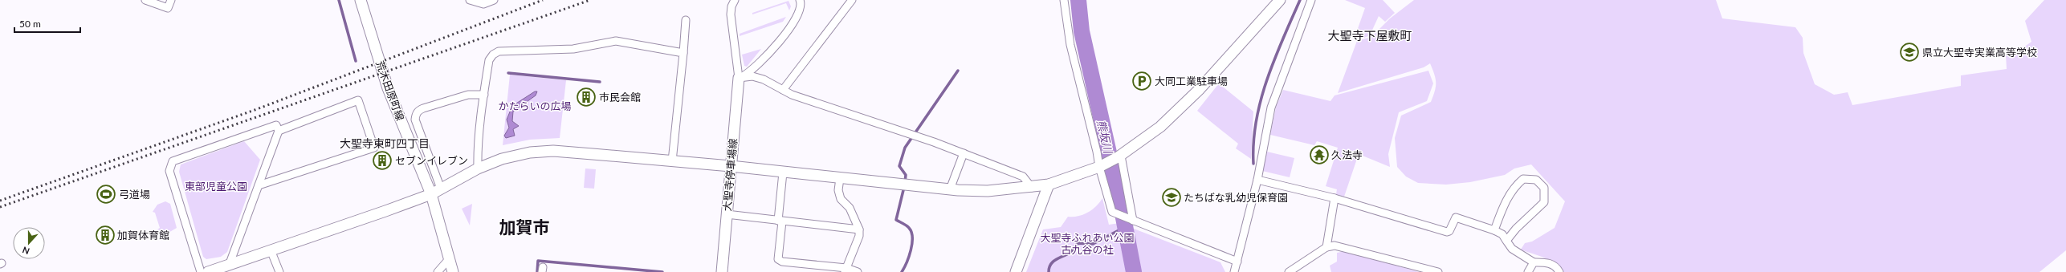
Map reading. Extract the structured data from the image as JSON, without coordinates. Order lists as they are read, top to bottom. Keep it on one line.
{"streets":{"street":["荒木田原町線","大聖寺停車場線"]},"districts":["大聖寺下屋敷町","大聖寺東町四丁目","加賀市"],"water":["熊坂川"],"parks":["かたらいの広場","東部児童公園","大聖寺ふれあい公園 古九谷の社"],"places":{"school or university":["県立大聖寺実業高等学校","たちばな乳幼児保育園"],"parking":["大同工業駐車場"],"building":["市民会館","セブンイレブン","加賀体育館"],"temple":["久法寺"],"sports":["弓道場"]},"scale_bar":"50 m","north":"bottom"}
